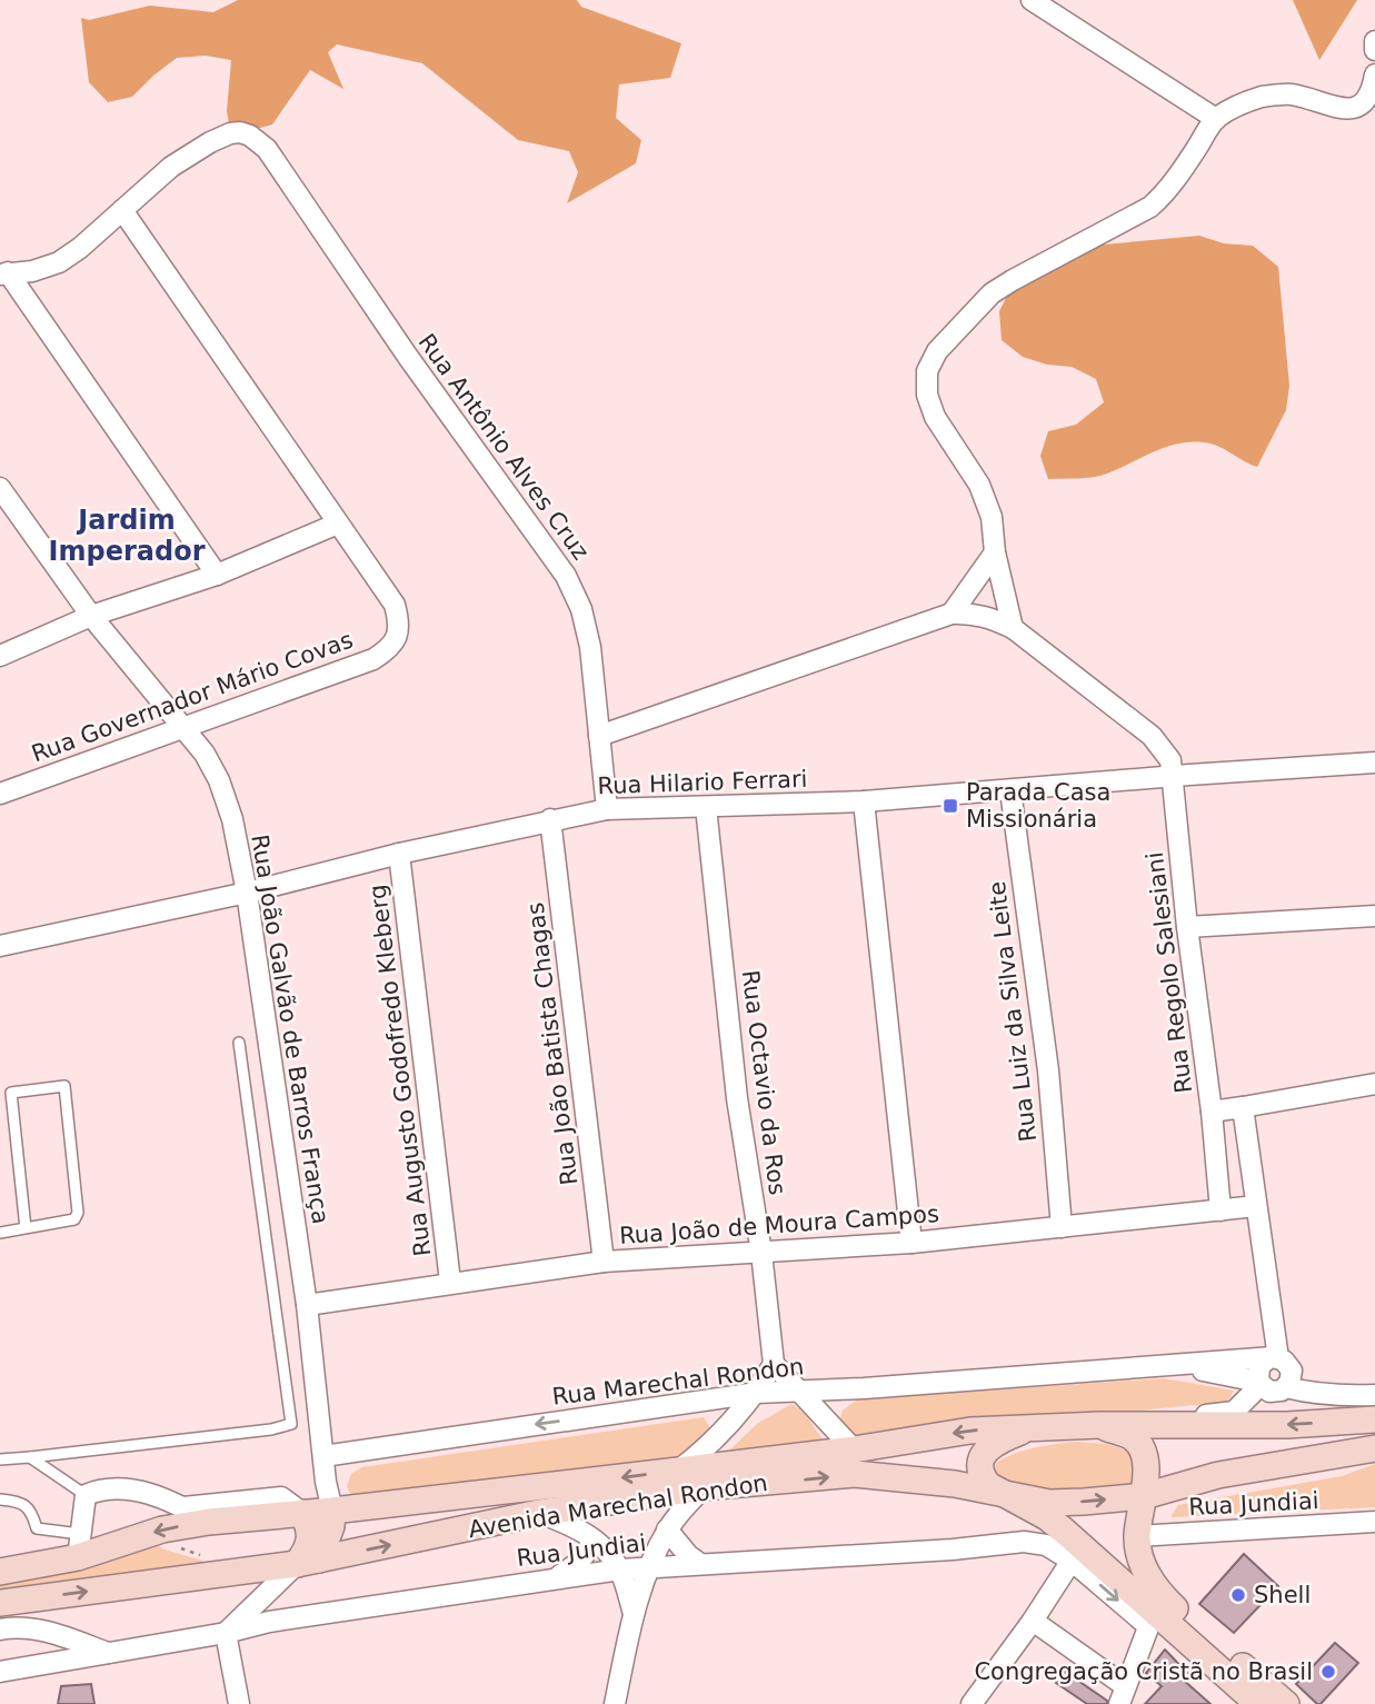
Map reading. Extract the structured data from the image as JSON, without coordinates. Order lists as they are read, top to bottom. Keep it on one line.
{"streets":{"main road":["Avenida Marechal Rondon"],"street":["Rua Antônio Alves Cruz","Rua Governador Mário Covas","Rua Hilario Ferrari","Rua Regolo Salesiani","Rua Luiz da Silva Leite","Rua João Galvão de Barros França","Rua João Batista Chagas","Rua Augusto Godofredo Kleberg","Rua Octavio da Ros","Rua João de Moura Campos","Rua Marechal Rondon","Rua Jundiai"]},"crossings":[["Rua Antônio Alves Cruz","Rua Hilario Ferrari"],["Rua Governador Mário Covas","Rua João Galvão de Barros França"],["Rua Hilario Ferrari","Rua Regolo Salesiani"],["Rua Hilario Ferrari","Rua Luiz da Silva Leite"],["Rua Hilario Ferrari","Rua João Galvão de Barros França"],["Rua Hilario Ferrari","Rua João Batista Chagas"],["Rua Hilario Ferrari","Rua Augusto Godofredo Kleberg"],["Rua Hilario Ferrari","Rua Octavio da Ros"],["Rua Luiz da Silva Leite","Rua João de Moura Campos"],["Rua João Galvão de Barros França","Rua João de Moura Campos"],["Rua João Galvão de Barros França","Rua Marechal Rondon"],["Rua João Galvão de Barros França","Avenida Marechal Rondon"],["Rua João Batista Chagas","Rua João de Moura Campos"],["Rua Augusto Godofredo Kleberg","Rua João de Moura Campos"],["Rua Octavio da Ros","Rua João de Moura Campos"]],"one_way":["Rua Marechal Rondon"],"districts":["Jardim Imperador"],"places":{"transit":["Parada Casa Missionária"],"other":["Shell","Congregação Cristã no Brasil"]}}
